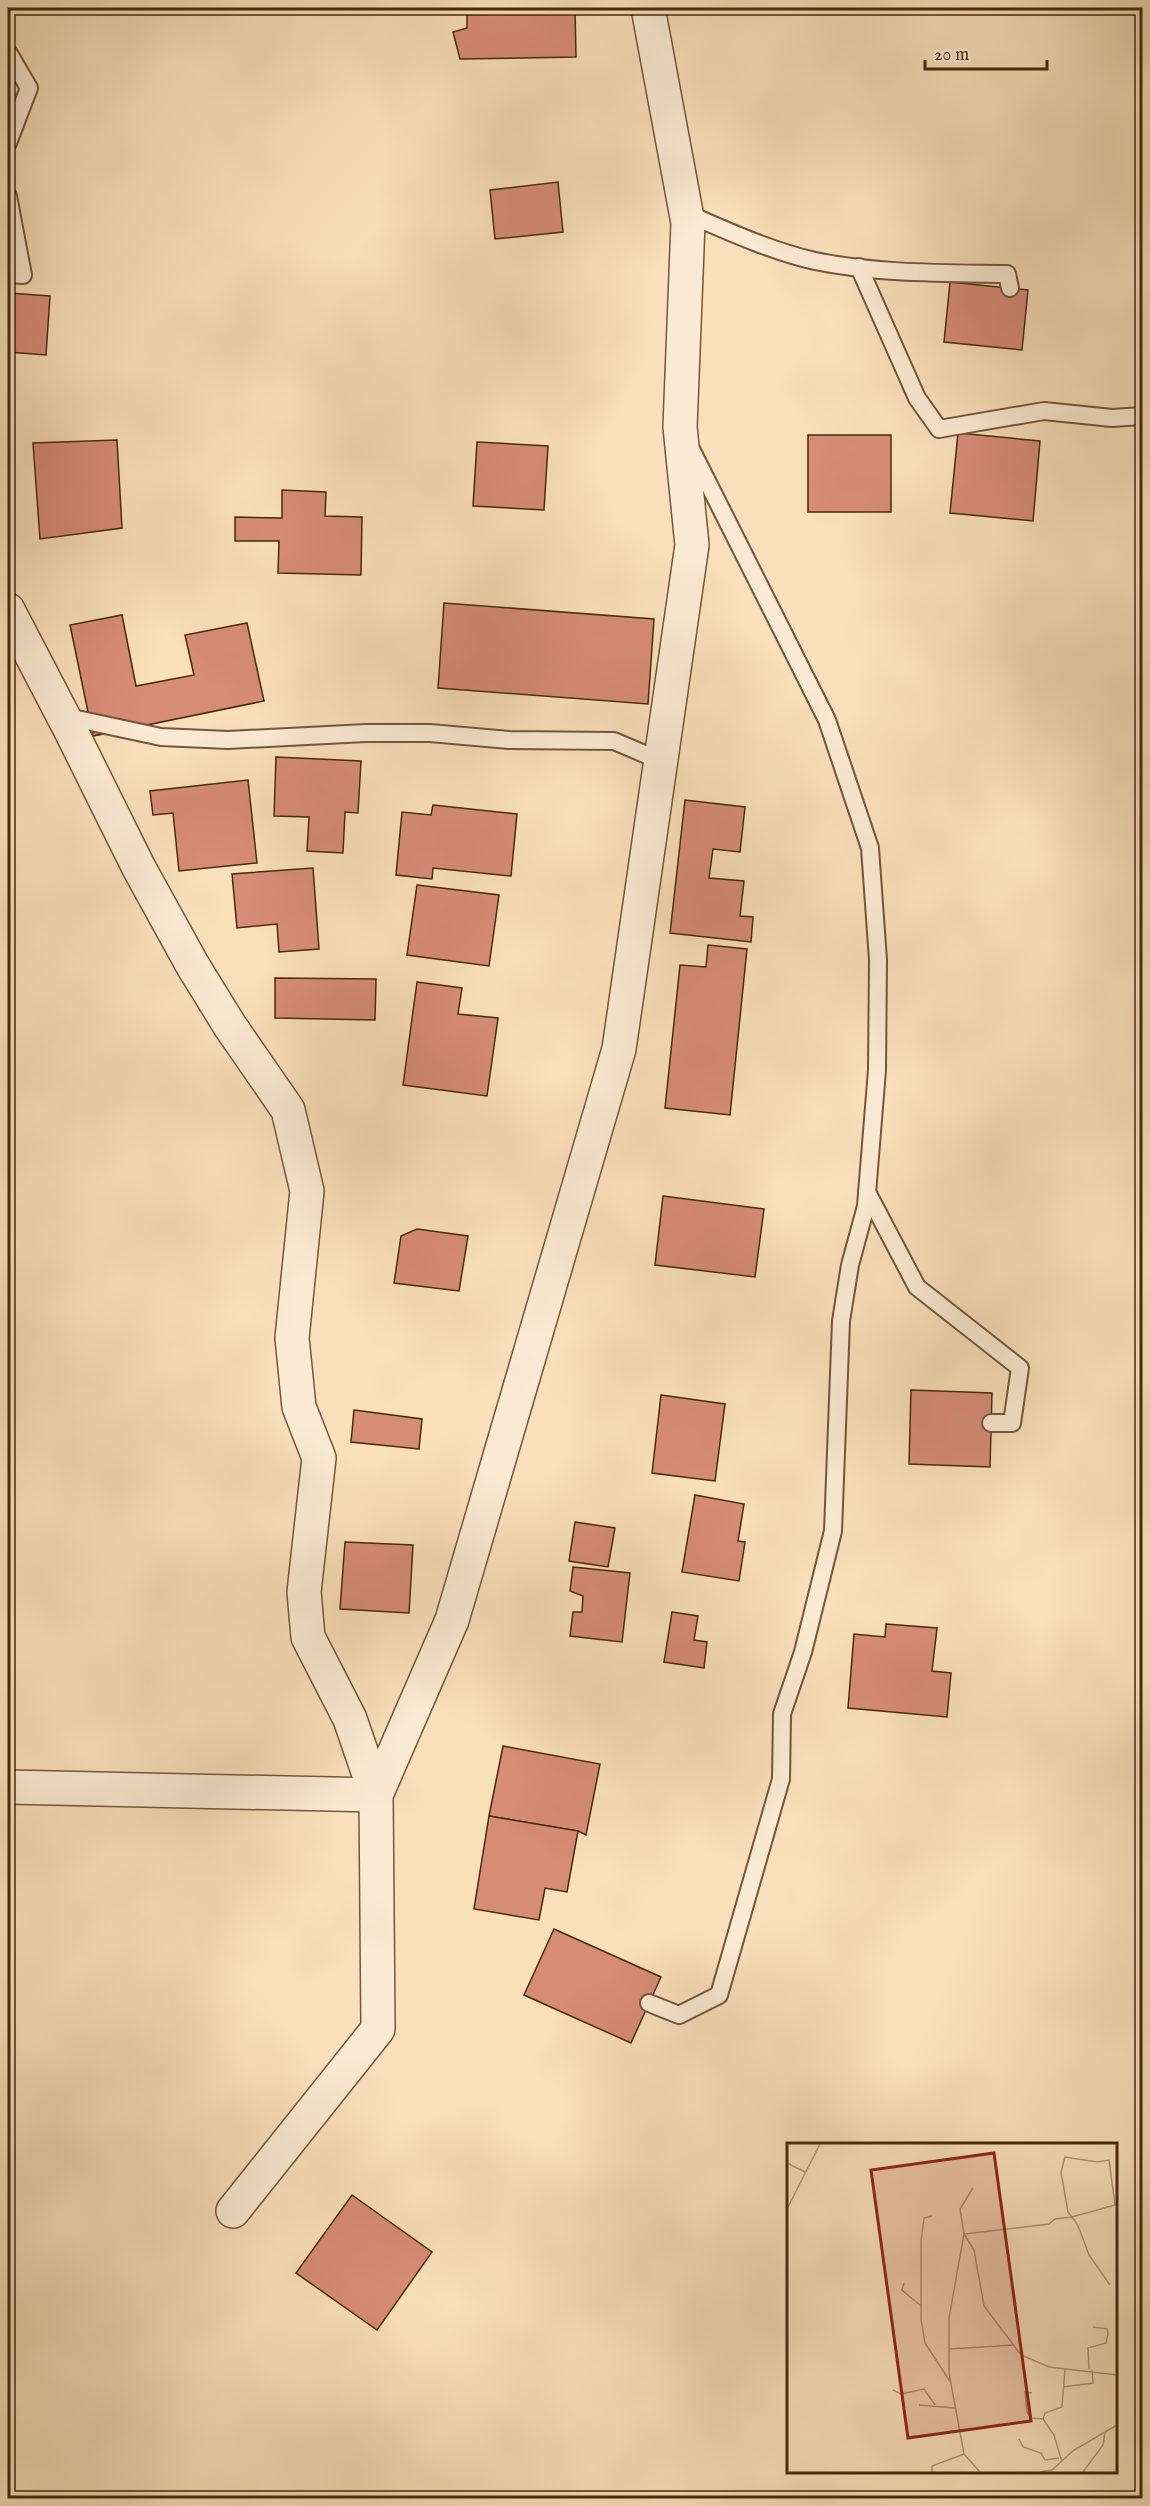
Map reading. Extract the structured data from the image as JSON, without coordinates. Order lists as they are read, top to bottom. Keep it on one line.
{"scale_bar":"20 m"}
